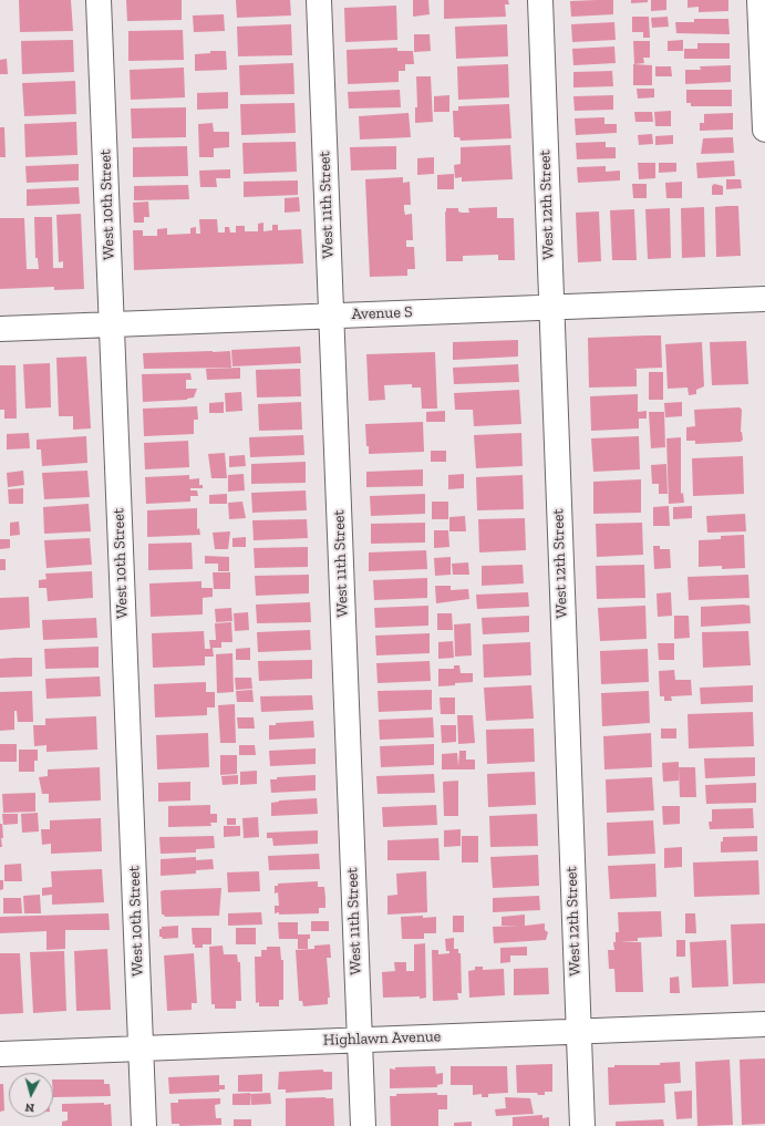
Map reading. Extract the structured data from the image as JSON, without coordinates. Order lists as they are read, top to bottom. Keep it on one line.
{"streets":{"street":["West 10th Street","West 11th Street","West 12th Street","Avenue S","Highlawn Avenue"]},"crossings":[["West 10th Street","Avenue S"],["West 10th Street","Highlawn Avenue"],["West 11th Street","Avenue S"],["West 11th Street","Highlawn Avenue"],["West 12th Street","Avenue S"],["West 12th Street","Highlawn Avenue"]],"north":"bottom"}
